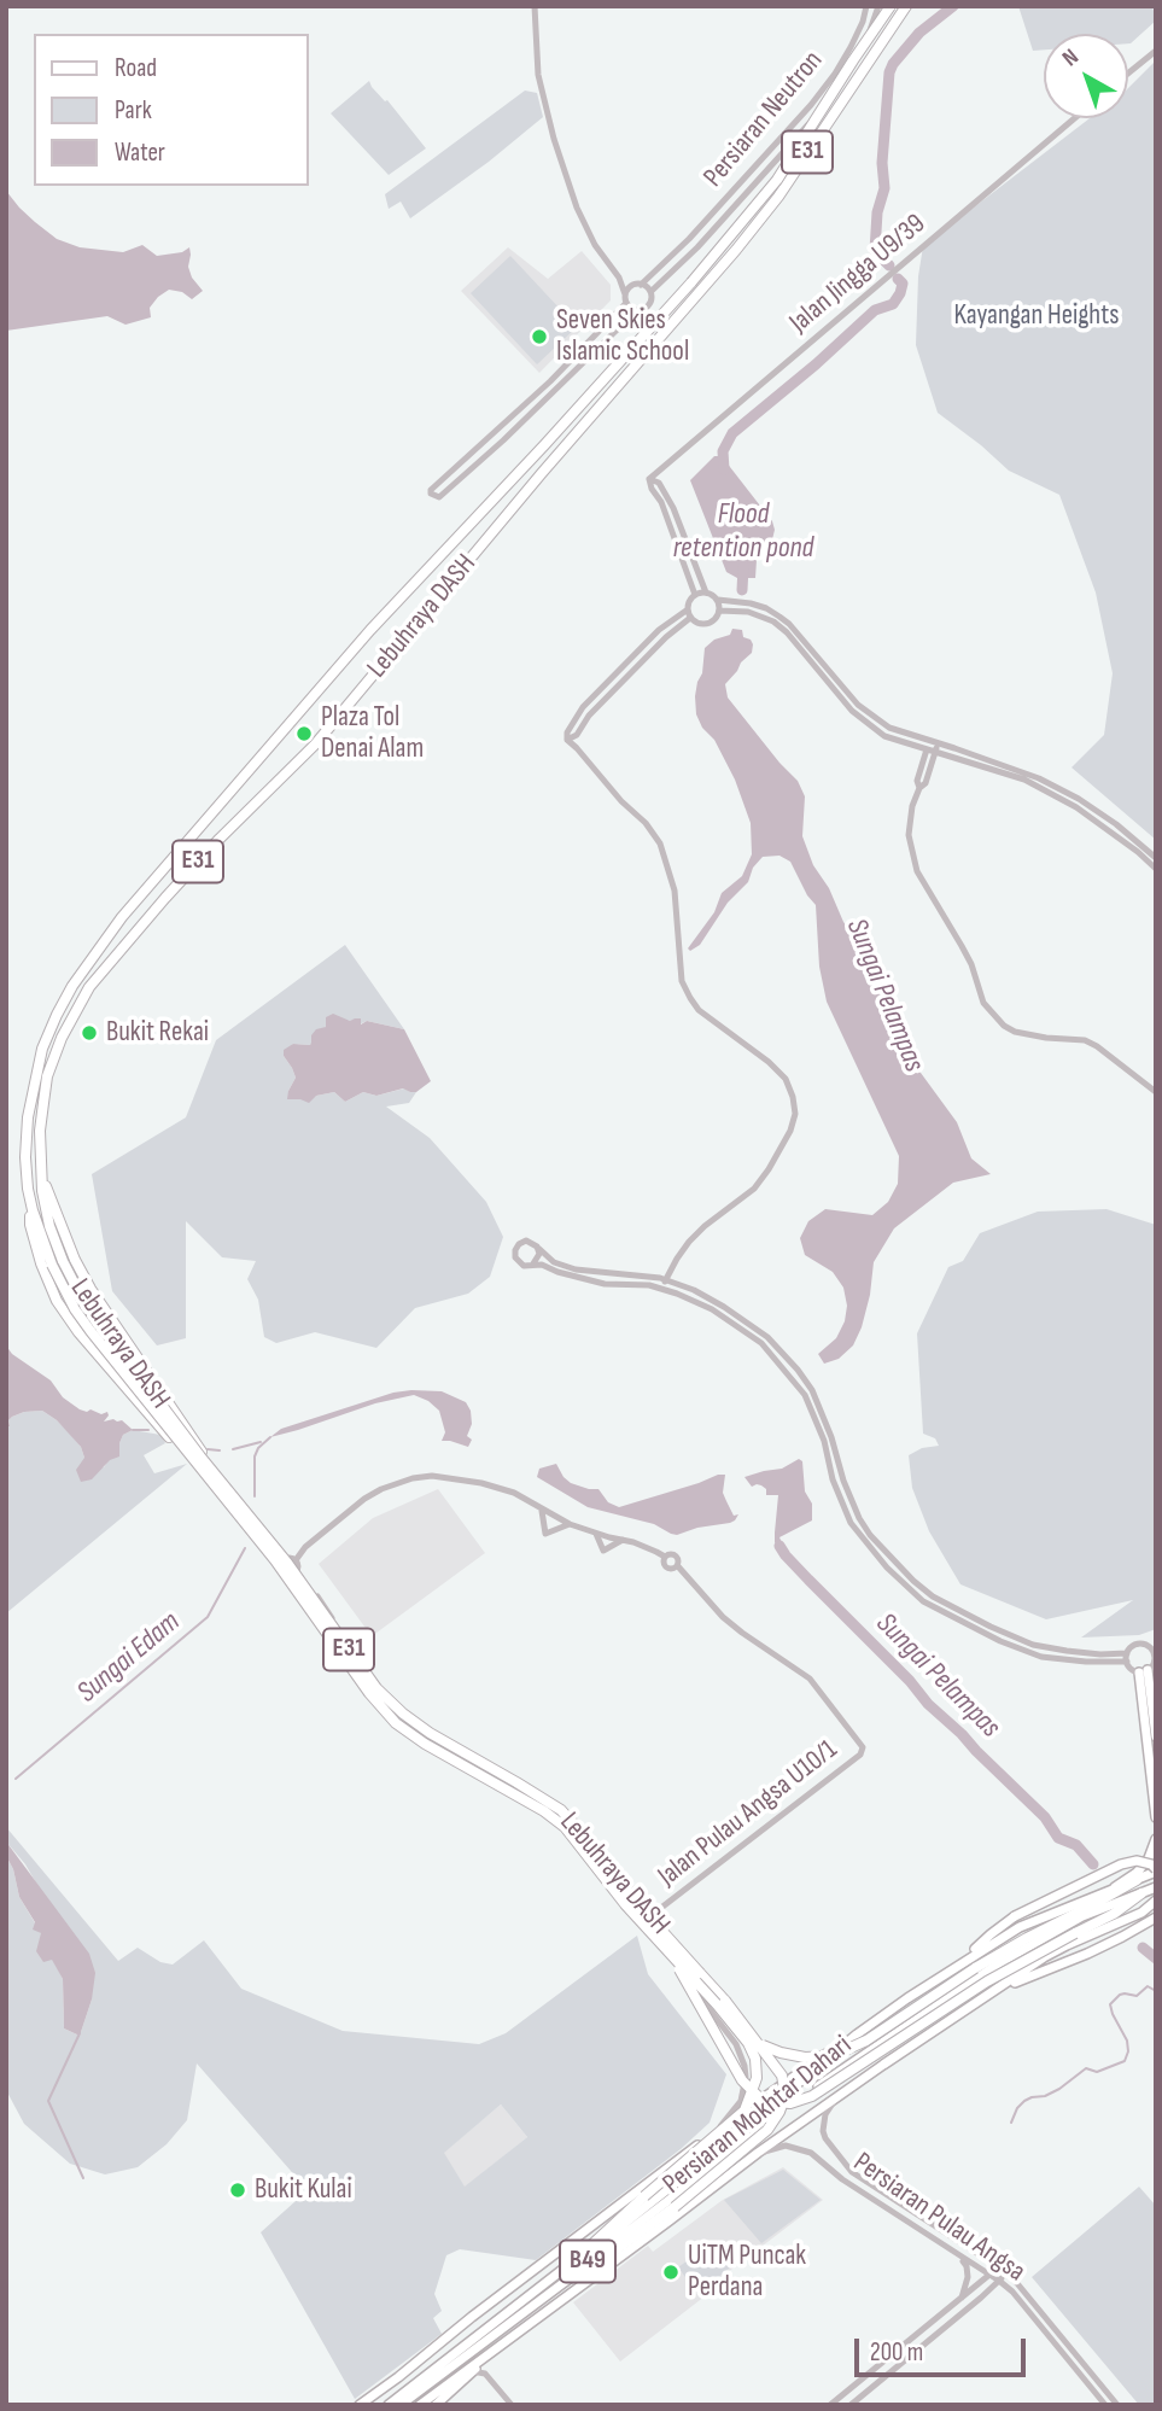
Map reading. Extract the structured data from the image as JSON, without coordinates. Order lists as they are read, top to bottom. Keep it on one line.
{"streets":{"highway":["E31","Lebuhraya DASH"],"main road":["Persiaran Mokhtar Dahari","B49"],"street":["Persiaran Neutron","Jalan Jingga U9/39","Jalan Pulau Angsa U10/1","Persiaran Pulau Angsa"]},"crossings":[["Lebuhraya DASH","Persiaran Mokhtar Dahari"],["Persiaran Pulau Angsa","B49"]],"water":["Flood retention pond","Sungai Pelampas","Sungai Edam"],"parks":["Kayangan Heights"],"places":["Seven Skies Islamic School","Plaza Tol Denai Alam","Bukit Rekai","Bukit Kulai","UiTM Puncak Perdana"],"legend":["Road","Park","Water"],"scale_bar":"200 m","north":"top left"}
